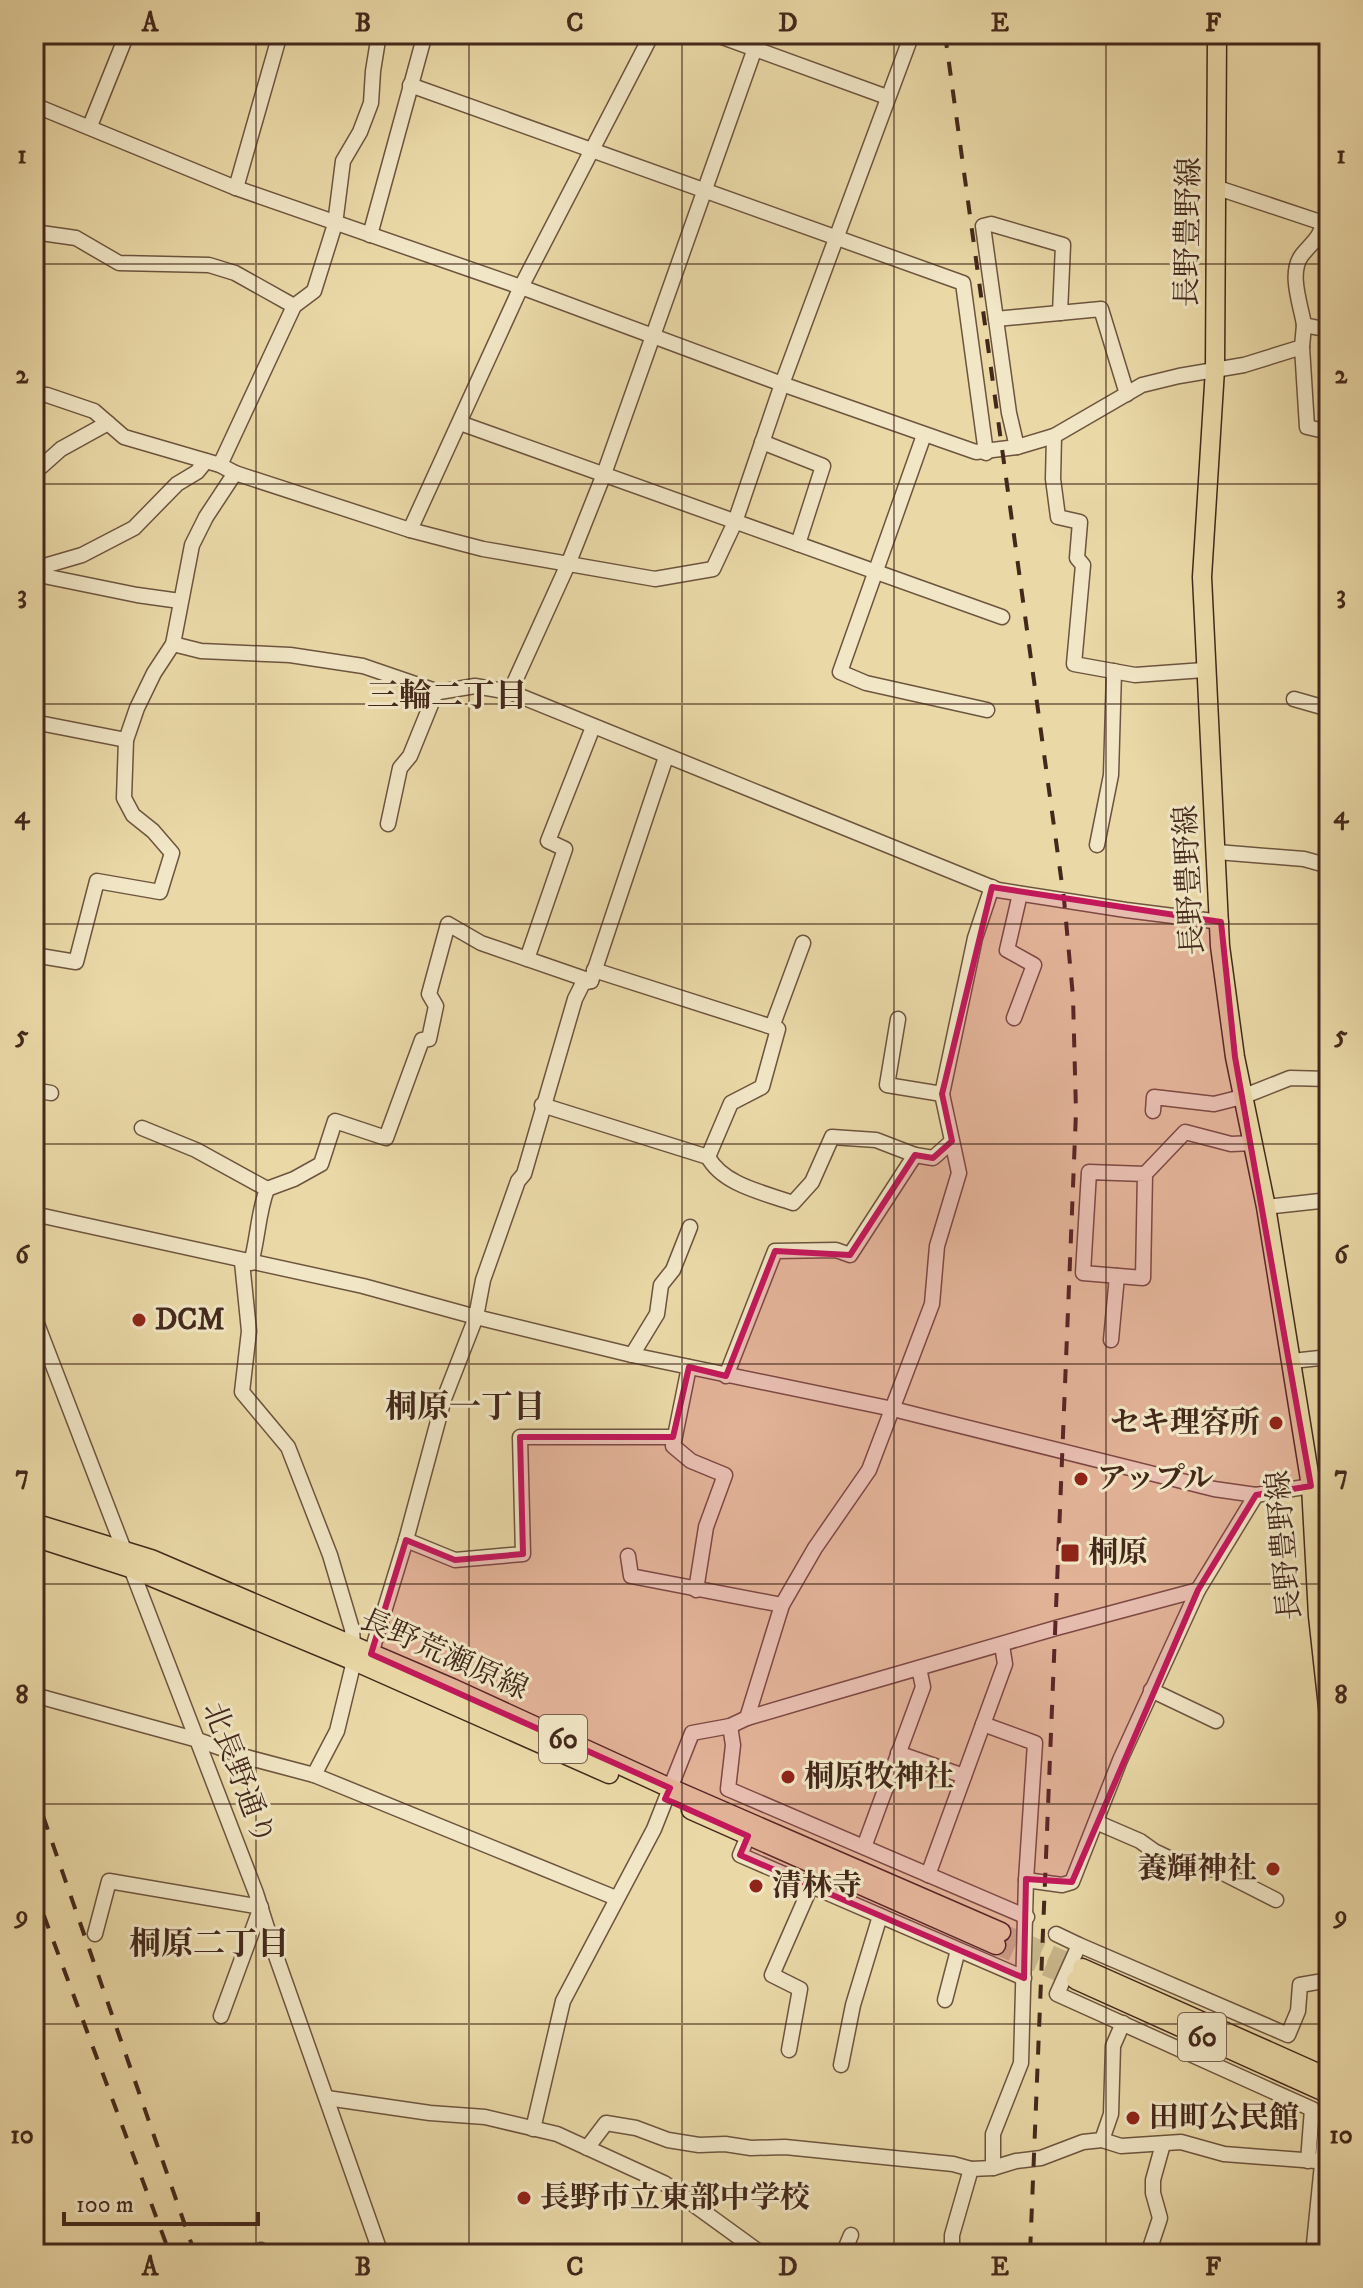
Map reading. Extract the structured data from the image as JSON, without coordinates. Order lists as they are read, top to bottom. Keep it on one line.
{"streets":{"main road":["長野豊野線","長野荒瀬原線","60"],"street":["北長野通り"]},"crossings":[["長野荒瀬原線","北長野通り"]],"districts":["三輪二丁目","桐原一丁目","桐原二丁目"],"places":{"other":["DCM","セキ理容所","アップル","桐原牧神社","養輝神社","清林寺","田町公民館","長野市立東部中学校"],"transit":["桐原"]},"scale_bar":"100 m","grid":{"columns":["A","B","C","D","E","F"],"rows":["1","2","3","4","5","6","7","8","9","10"]}}
